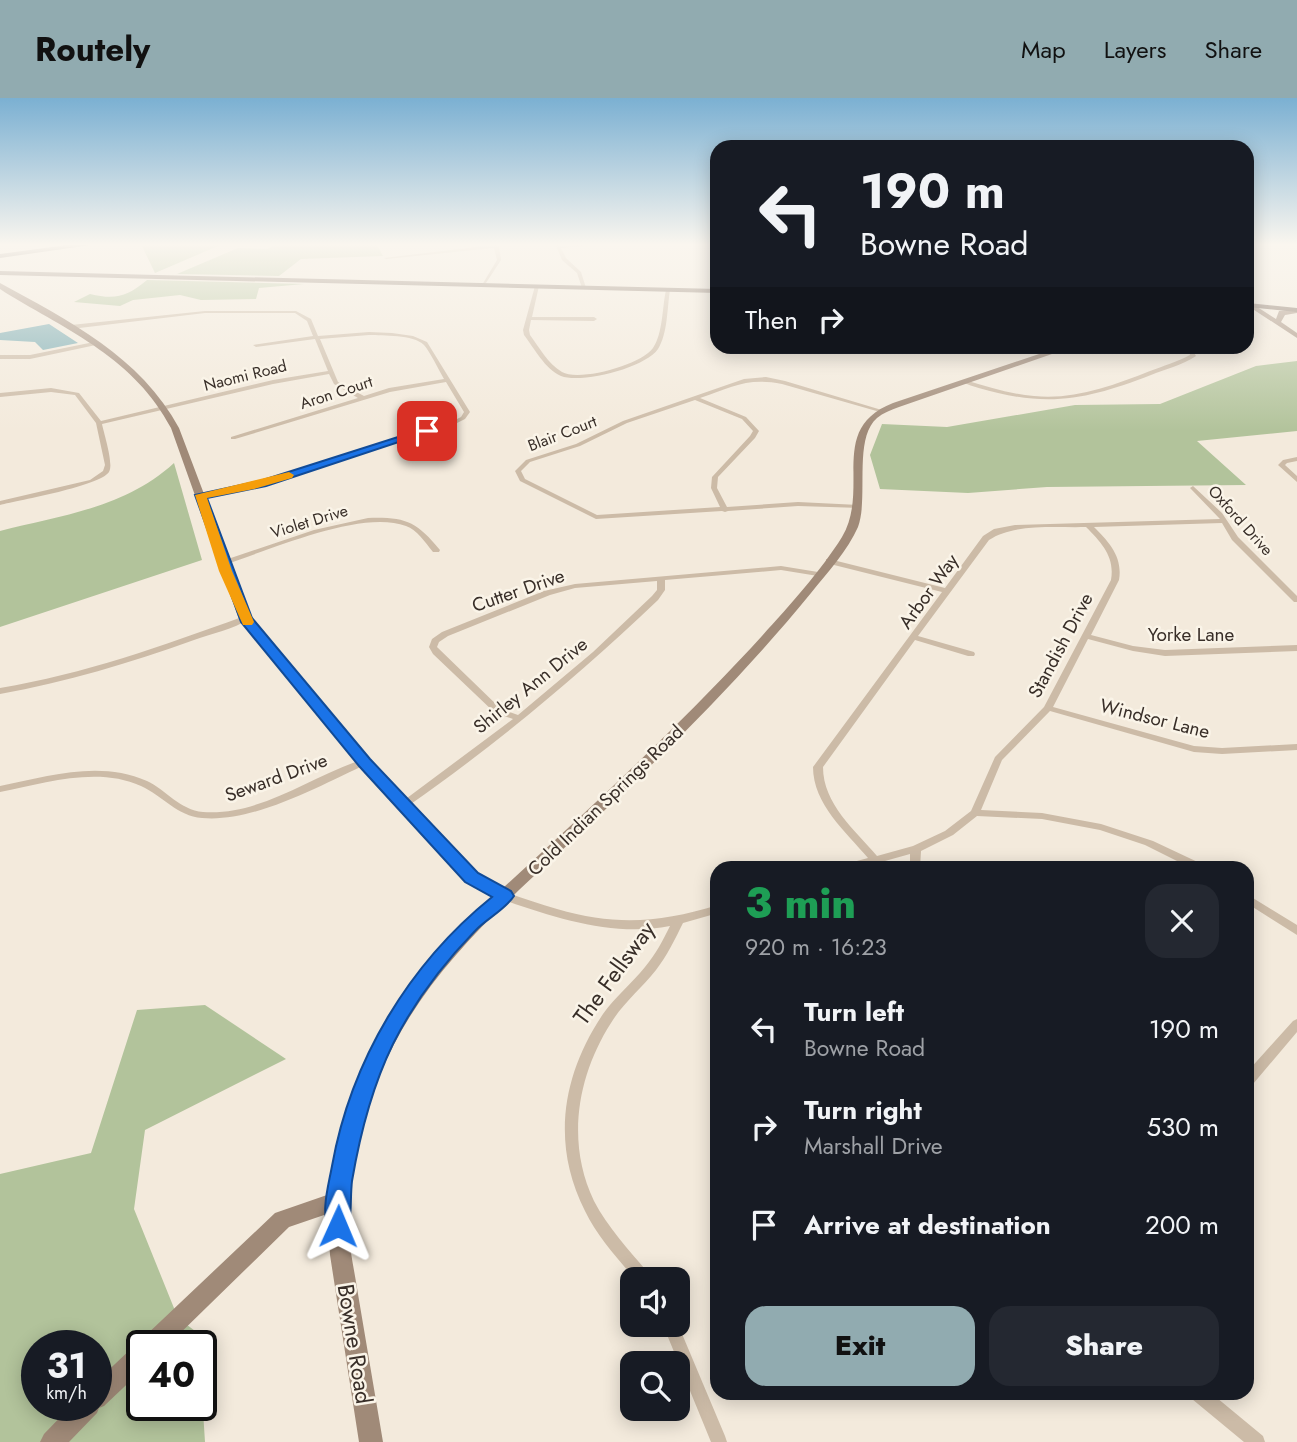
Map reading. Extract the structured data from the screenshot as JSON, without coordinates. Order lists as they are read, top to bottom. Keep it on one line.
{"streets":{"street":["Naomi Road","Aron Court","Blair Court","Oxford Drive","Violet Drive","Cutter Drive","Arbor Way","Yorke Lane","Standish Drive","Shirley Ann Drive","Windsor Lane","Seward Drive","Cold Indian Springs Road","The Fellsway","Bowne Road"]},"crossings":[["Blair Court","Cold Indian Springs Road"],["Oxford Drive","Arbor Way"],["Cutter Drive","Shirley Ann Drive"],["Cutter Drive","Cold Indian Springs Road"],["Arbor Way","Standish Drive"],["Yorke Lane","Standish Drive"],["Standish Drive","Windsor Lane"],["Cold Indian Springs Road","Bowne Road"]],"page":{"header":"Routely","nav":["Map","Layers","Share"],"turn":["190 m","Bowne Road"],"then":"Then","heading":["3 min","920 m · 16:23"],"list":[{"name":"Turn left","note":"Bowne Road","value":"190 m"},{"name":"Turn right","note":"Marshall Drive","value":"530 m"},{"name":"Arrive at destination","value":"200 m"}],"buttons":["Exit","Share"],"speed":"31 km/h","limit":"40"}}
